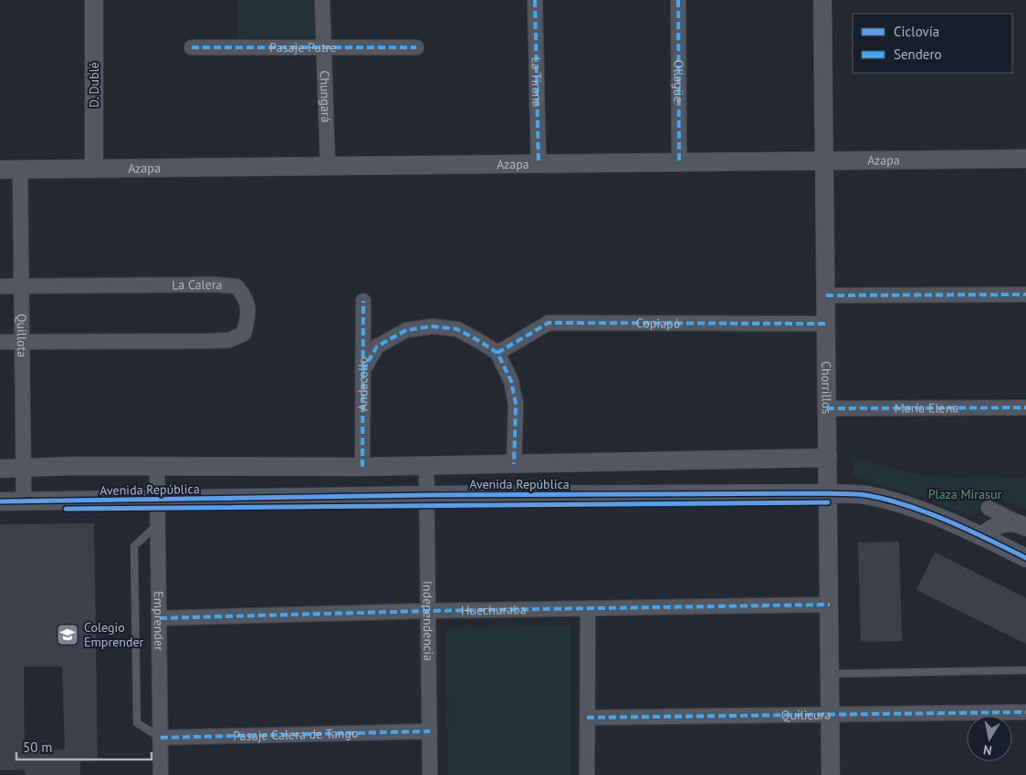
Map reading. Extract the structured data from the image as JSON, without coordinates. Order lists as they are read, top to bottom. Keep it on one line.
{"streets":{"street":["Pasaje Putre","Ollagüe","La Tirana","D. Dublé","Chungará","Azapa","La Calera","Copiapó","Quillota","Andacollo","Chorrillos","María Elena","Avenida República","Huechuraba","Independencia","Emprender","Quilicura","Pasaje Calera de Tango"]},"crossings":[["Pasaje Putre","Chungará"],["Ollagüe","Azapa"],["La Tirana","Azapa"],["D. Dublé","Azapa"],["Chungará","Azapa"],["Azapa","Quillota"],["Azapa","Chorrillos"],["La Calera","Quillota"],["Copiapó","Chorrillos"],["Quillota","Avenida República"],["Andacollo","Avenida República"],["Chorrillos","María Elena"],["Chorrillos","Avenida República"],["Chorrillos","Huechuraba"],["Chorrillos","Quilicura"],["Avenida República","Independencia"],["Avenida República","Emprender"],["Huechuraba","Independencia"],["Huechuraba","Emprender"],["Independencia","Pasaje Calera de Tango"],["Emprender","Pasaje Calera de Tango"]],"parks":["Plaza Mirasur"],"places":{"school or university":["Colegio Emprender"]},"legend":["Ciclovía","Sendero"],"scale_bar":"50 m","north":"bottom"}
